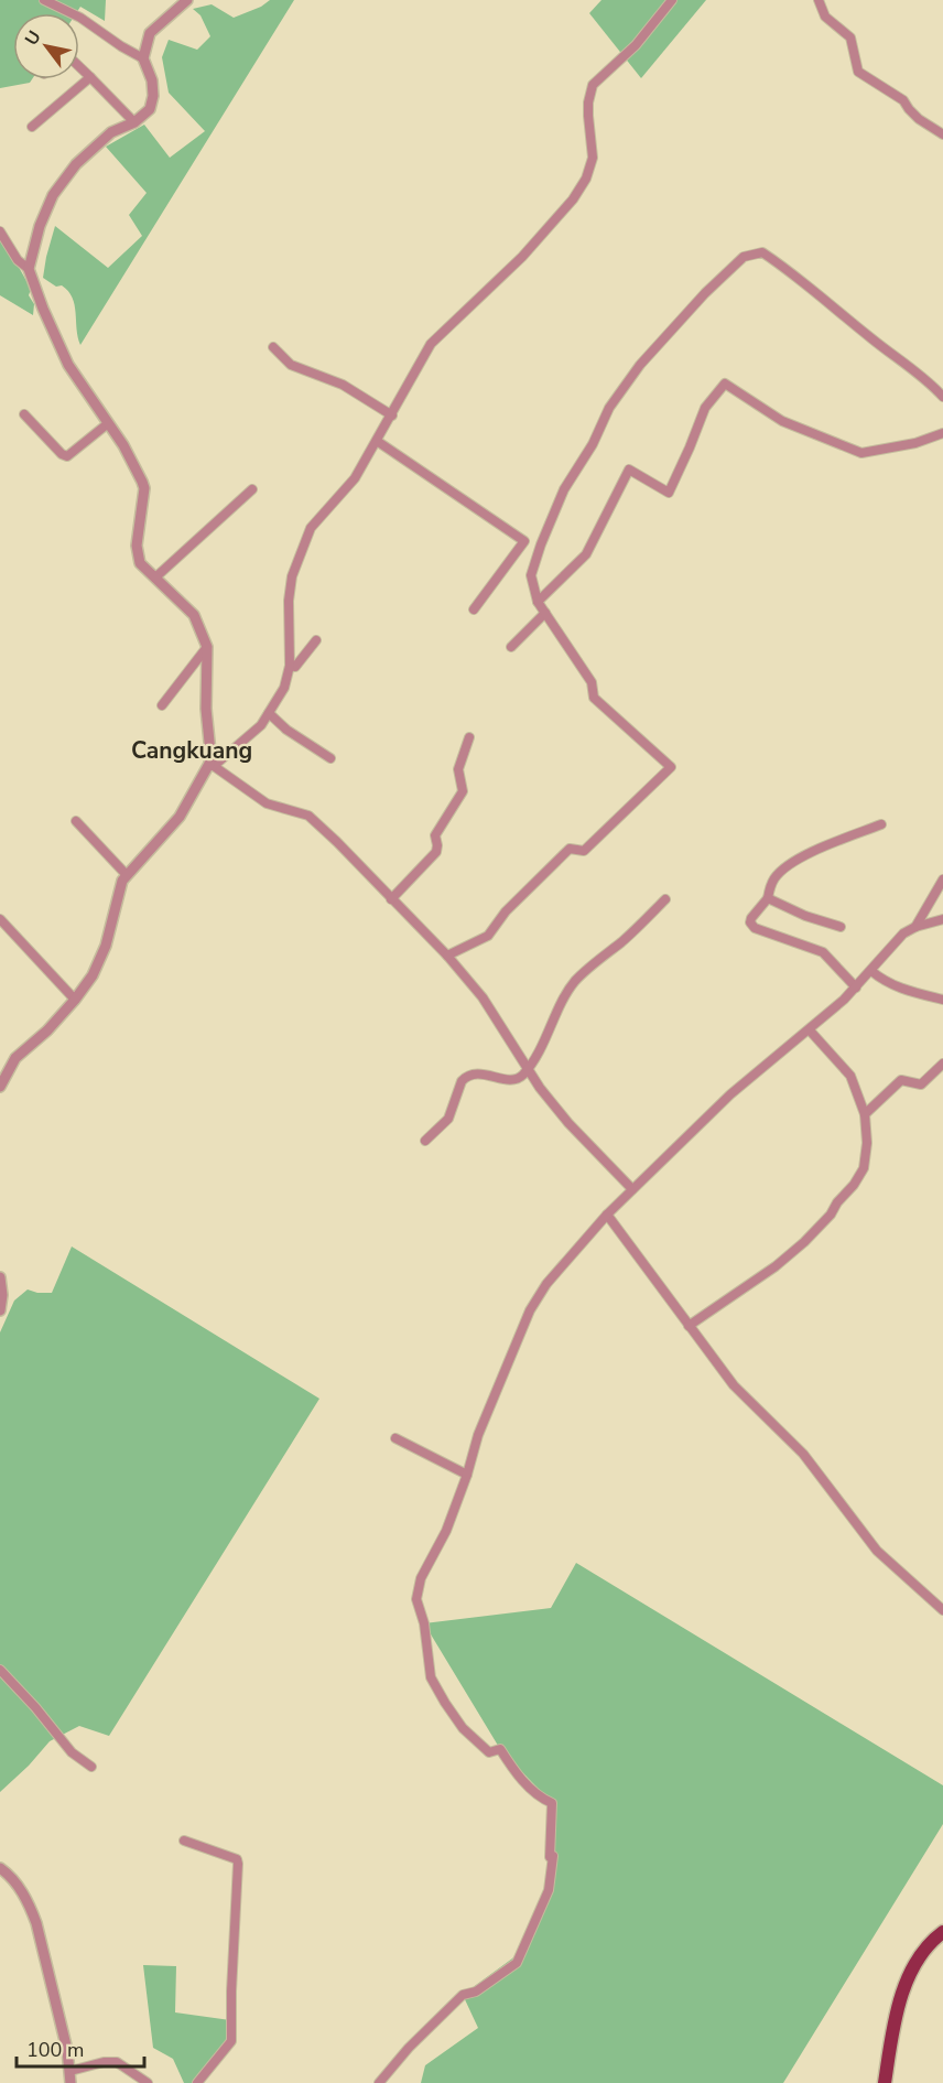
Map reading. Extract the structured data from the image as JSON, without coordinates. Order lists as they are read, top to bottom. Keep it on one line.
{"districts":["Cangkuang"],"scale_bar":"100 m","north":"top left"}
